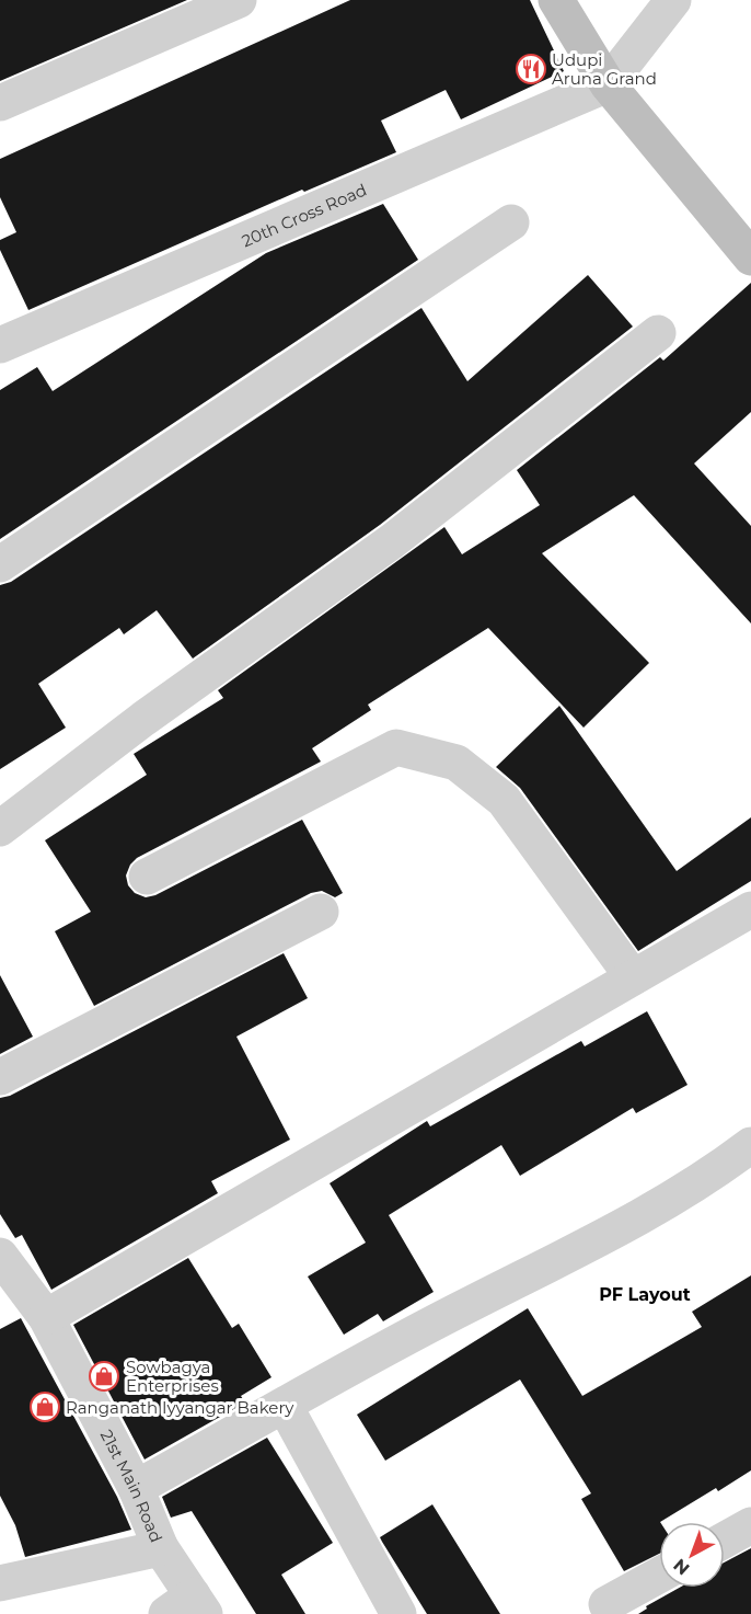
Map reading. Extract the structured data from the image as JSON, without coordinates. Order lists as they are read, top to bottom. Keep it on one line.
{"streets":{"street":["20th Cross Road","21st Main Road"]},"districts":["PF Layout"],"places":{"restaurant":["Udupi Aruna Grand"],"shop":["Sowbagya Enterprises","Ranganath Iyyangar Bakery"]},"north":"bottom left"}
